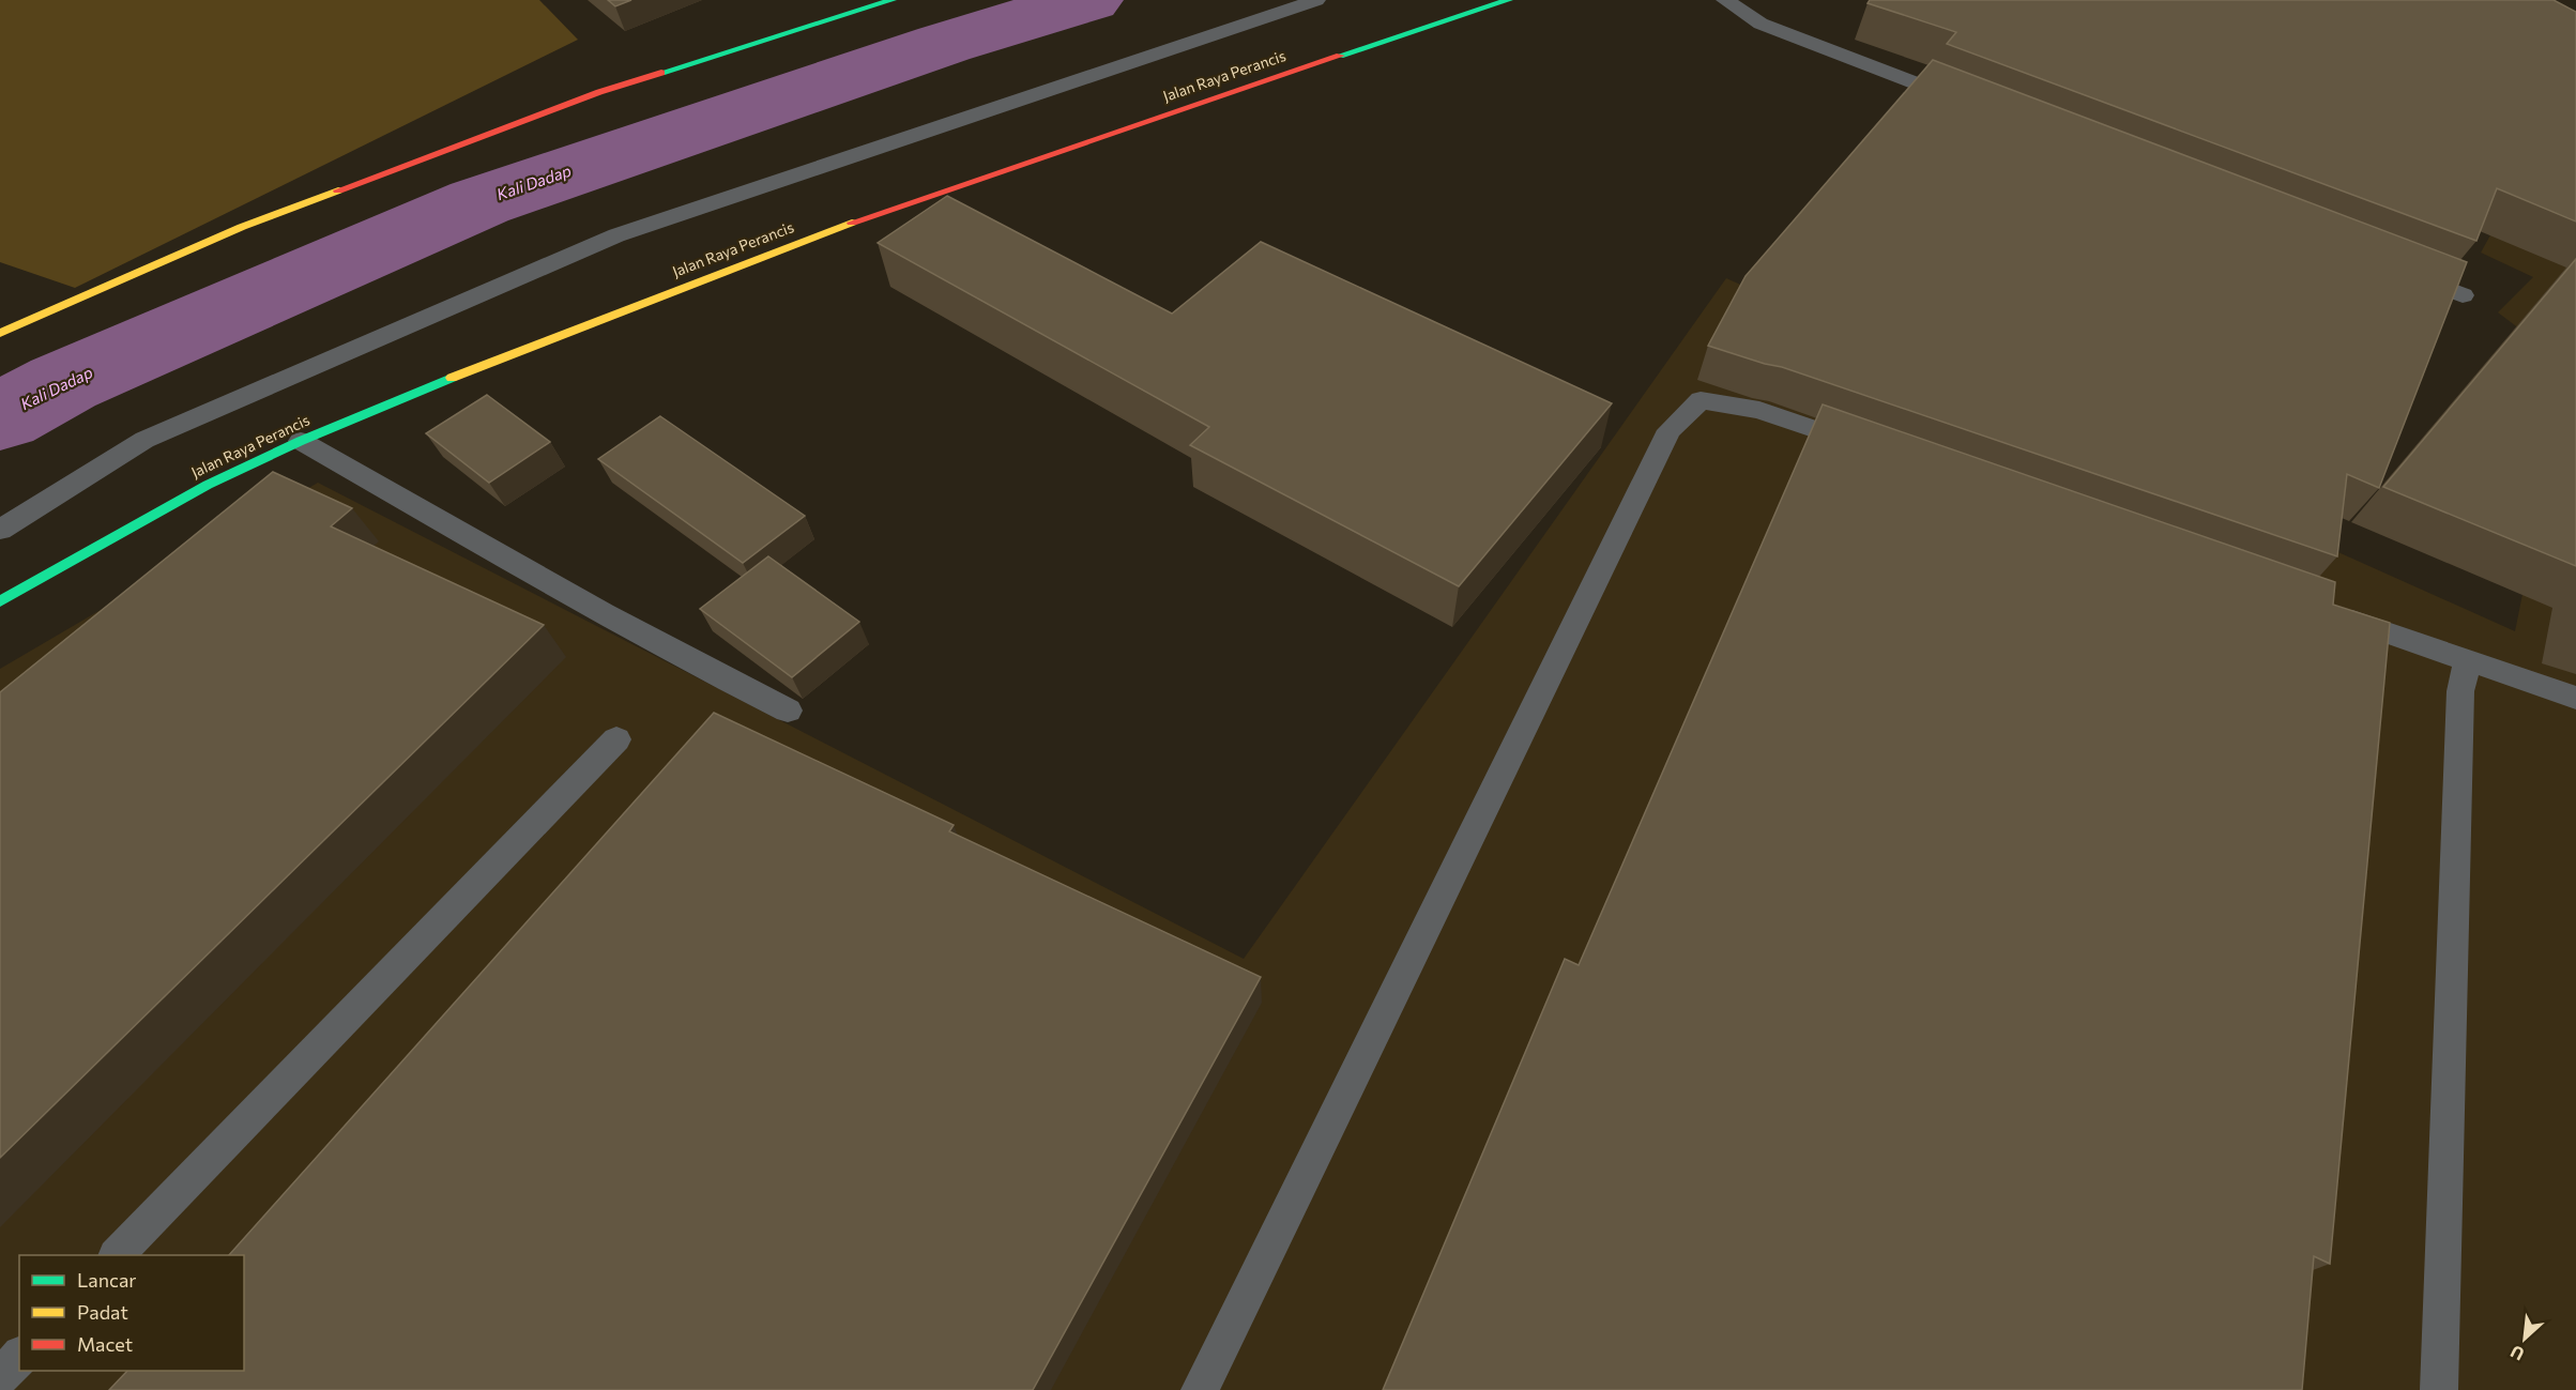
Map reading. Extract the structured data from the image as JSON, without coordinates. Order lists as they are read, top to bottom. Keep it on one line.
{"streets":{"street":["Jalan Raya Perancis"]},"water":["Kali Dadap"],"legend":["Lancar","Padat","Macet"],"north":"bottom left"}
